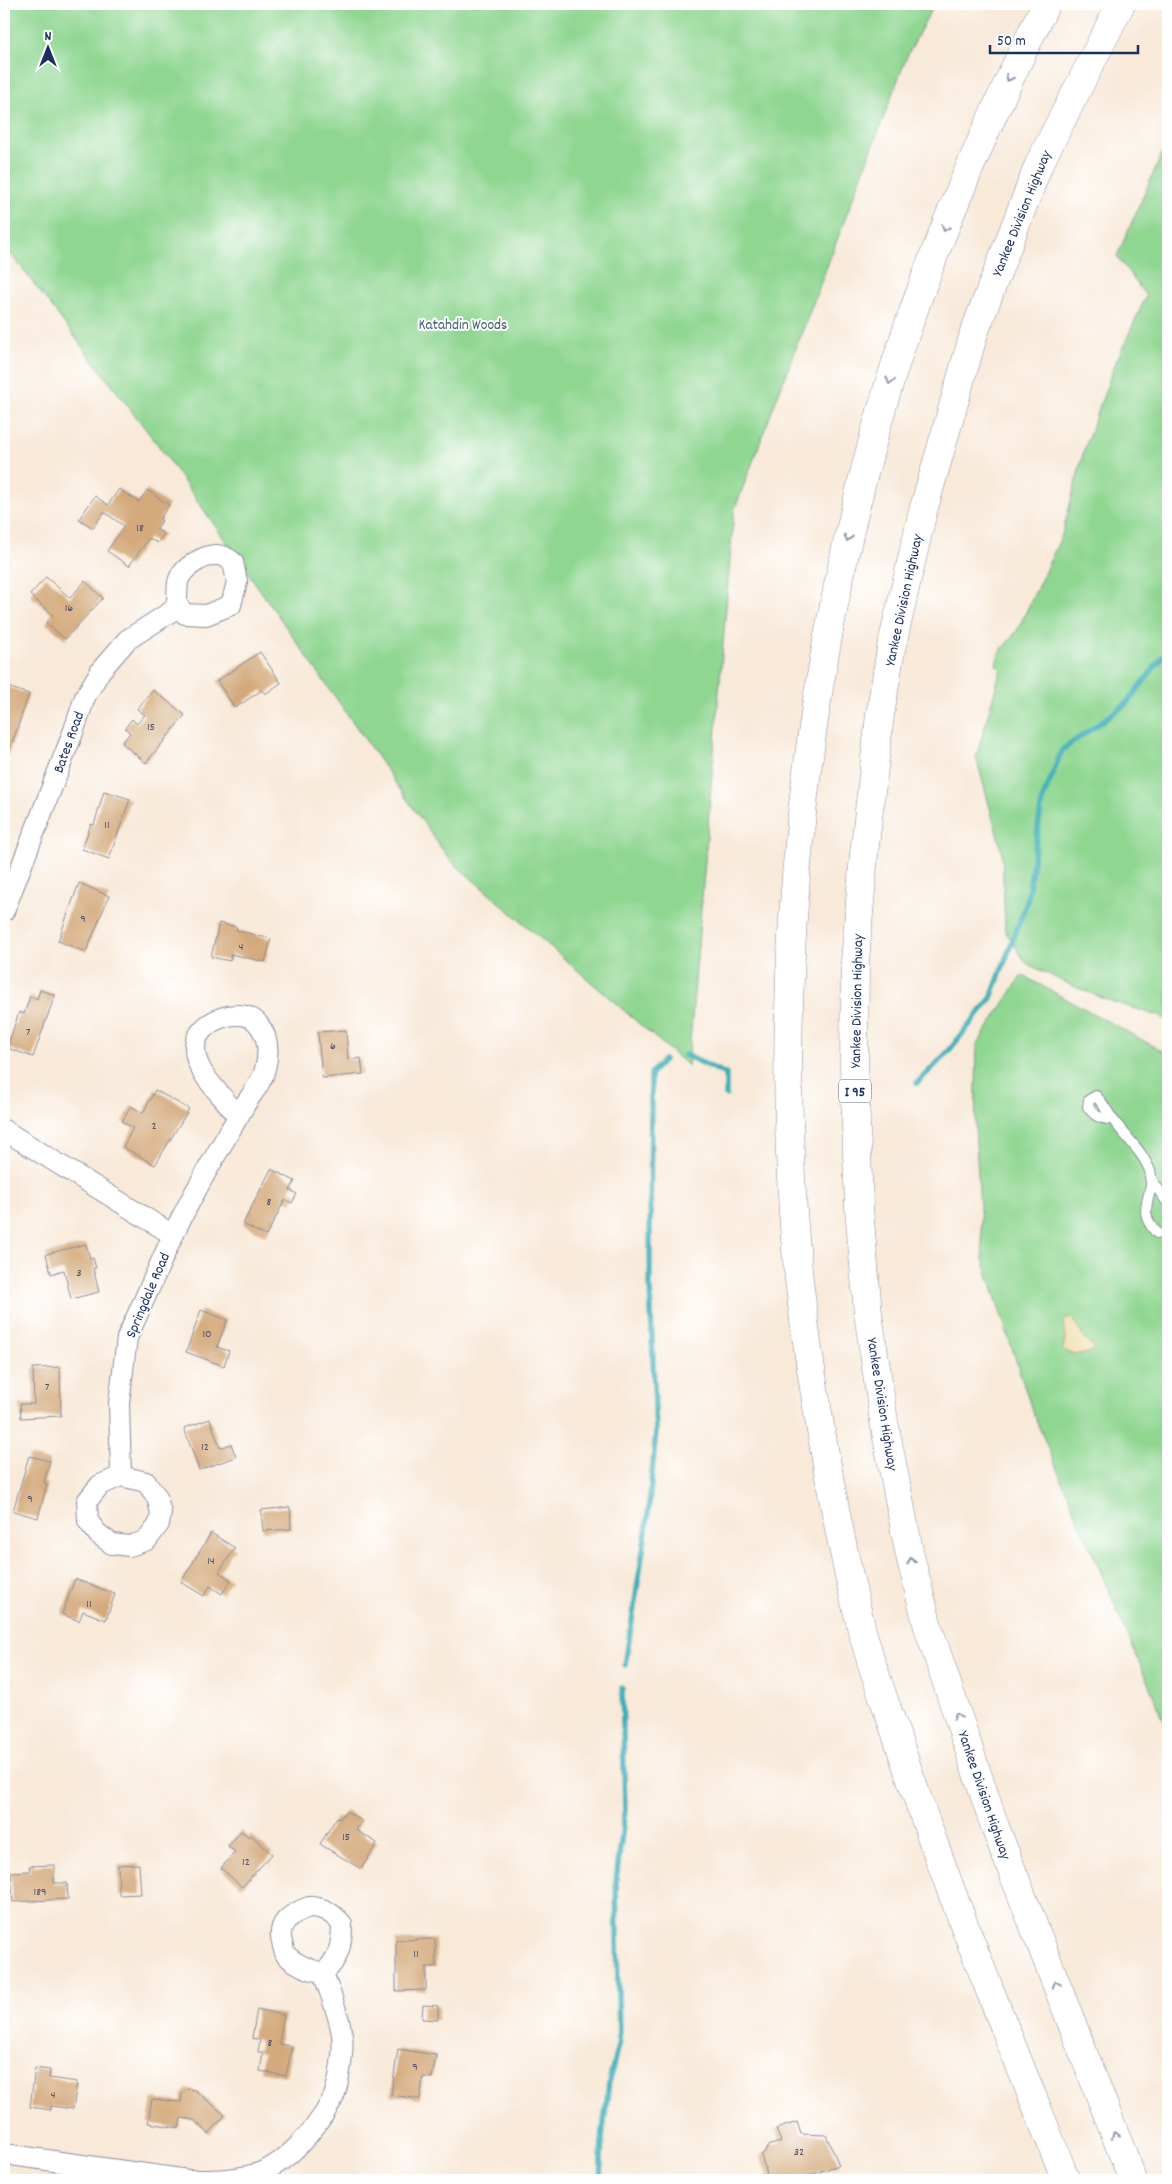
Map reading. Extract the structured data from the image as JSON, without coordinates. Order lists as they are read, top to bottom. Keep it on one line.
{"streets":{"highway":["Yankee Division Highway","I 95"],"street":["Bates Road","Springdale Road"]},"parks":["Katahdin Woods"],"house_numbers":["18","16","15","11","9","4","7","6","2","8","3","10","7","12","9","14","11","15","12","189","11","8","9","4","32"],"scale_bar":"50 m","north":"top"}
